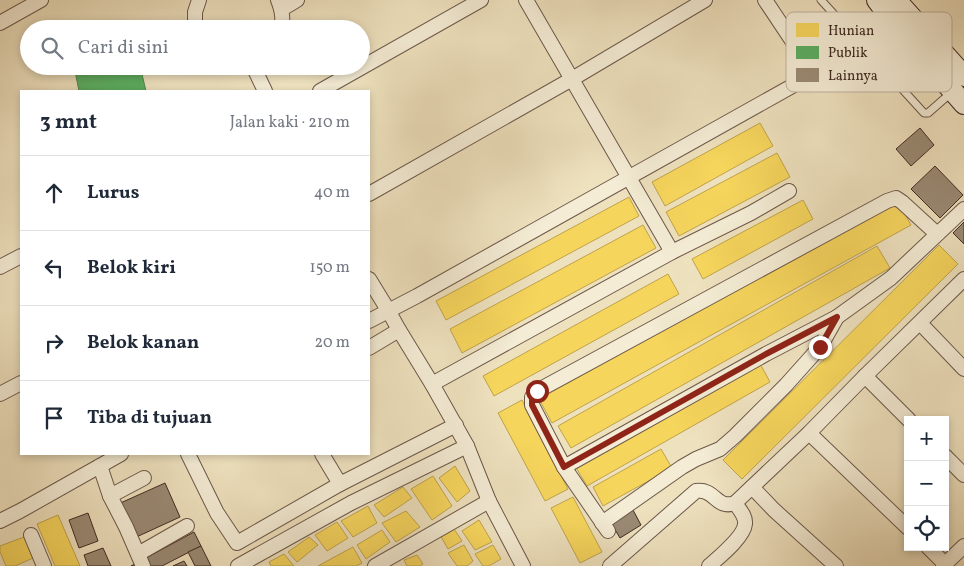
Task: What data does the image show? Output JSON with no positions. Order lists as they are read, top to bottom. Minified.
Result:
{"legend":["Hunian","Publik","Lainnya"],"page":{"search":"Cari di sini","heading":["3 mnt","Jalan kaki · 210 m"],"list":[["Lurus","40 m"],["Belok kiri","150 m"],["Belok kanan","20 m"],"Tiba di tujuan"],"map_buttons":["+","−"]}}
